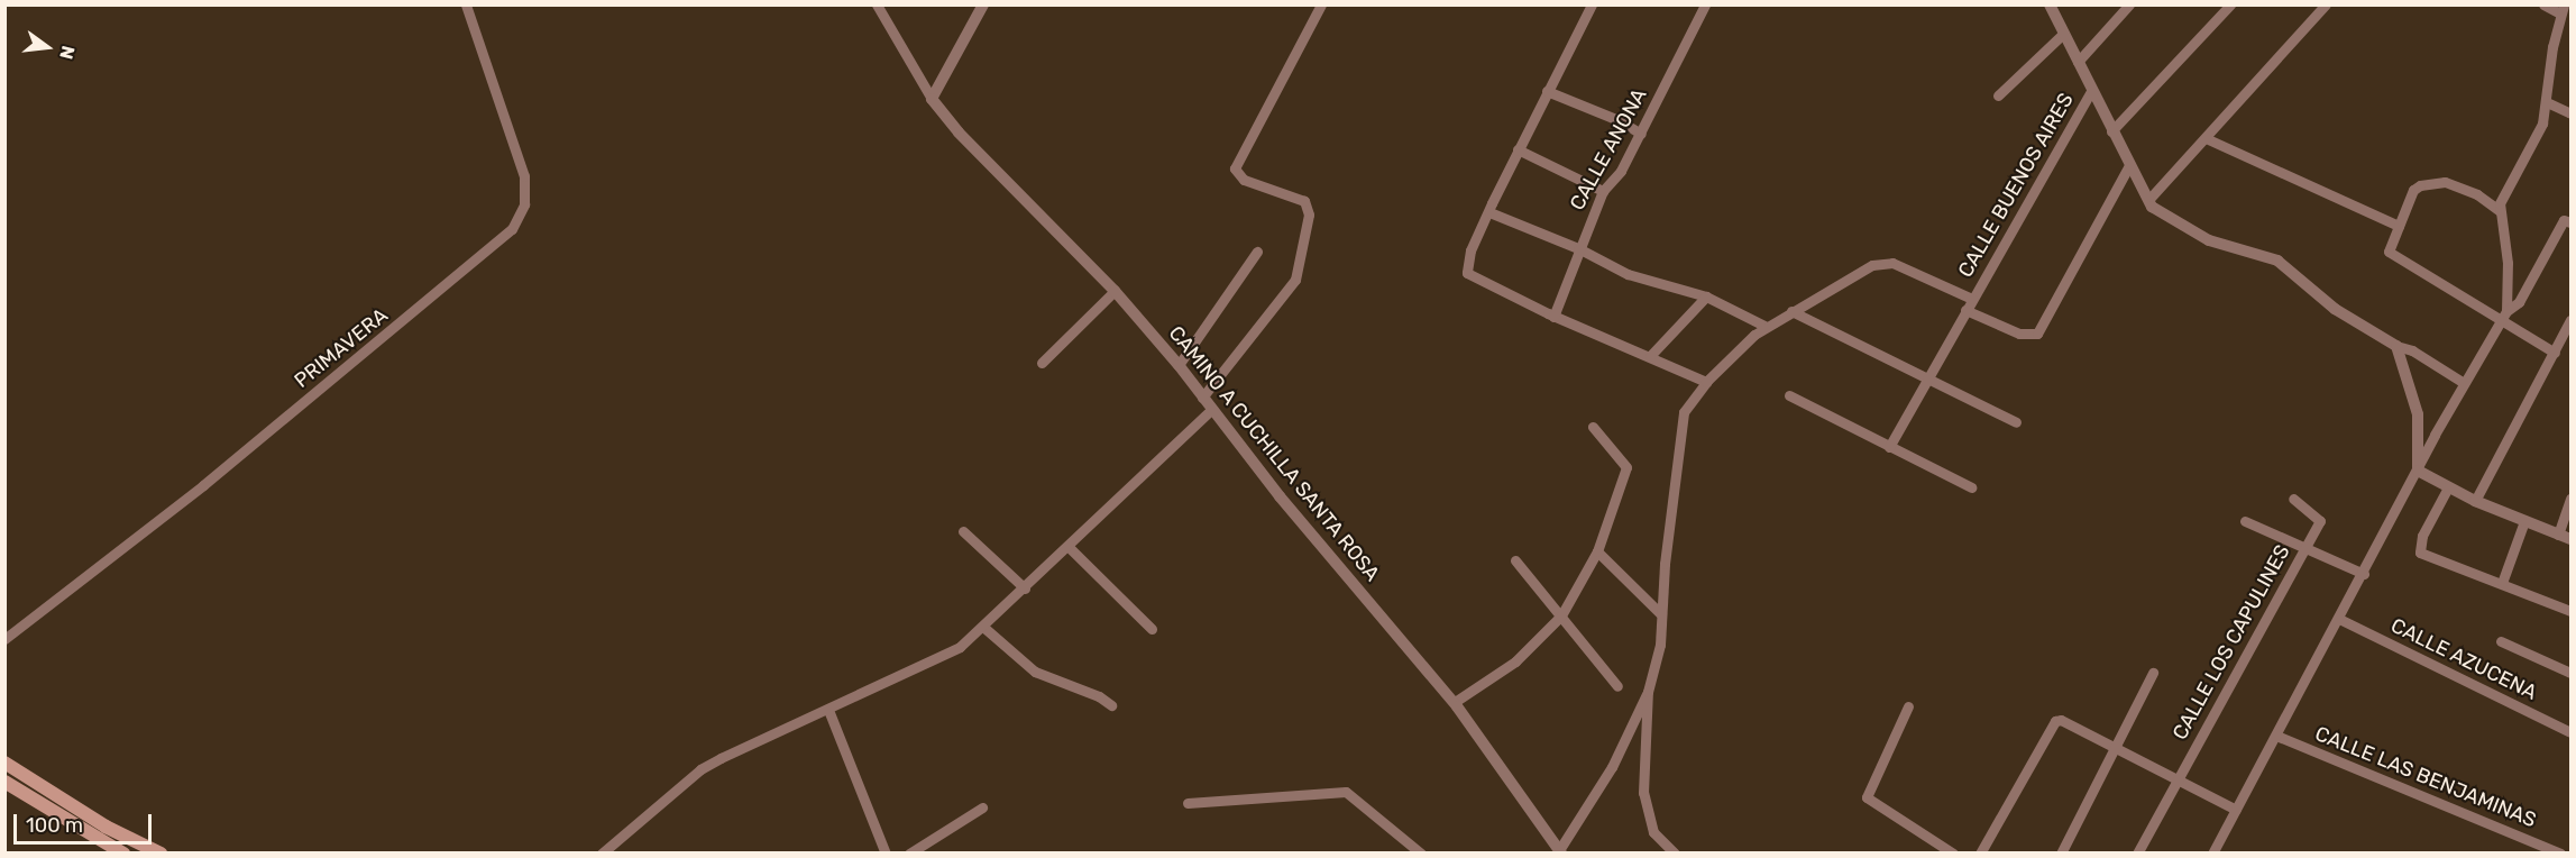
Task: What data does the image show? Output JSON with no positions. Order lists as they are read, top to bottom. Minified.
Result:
{"streets":{"street":["CALLE ANONA","CALLE BUENOS AIRES","PRIMAVERA","CAMINO A CUCHILLA SANTA ROSA","CALLE LOS CAPULINES","CALLE AZUCENA","CALLE LAS BENJAMINAS"]},"scale_bar":"100 m","north":"right"}
